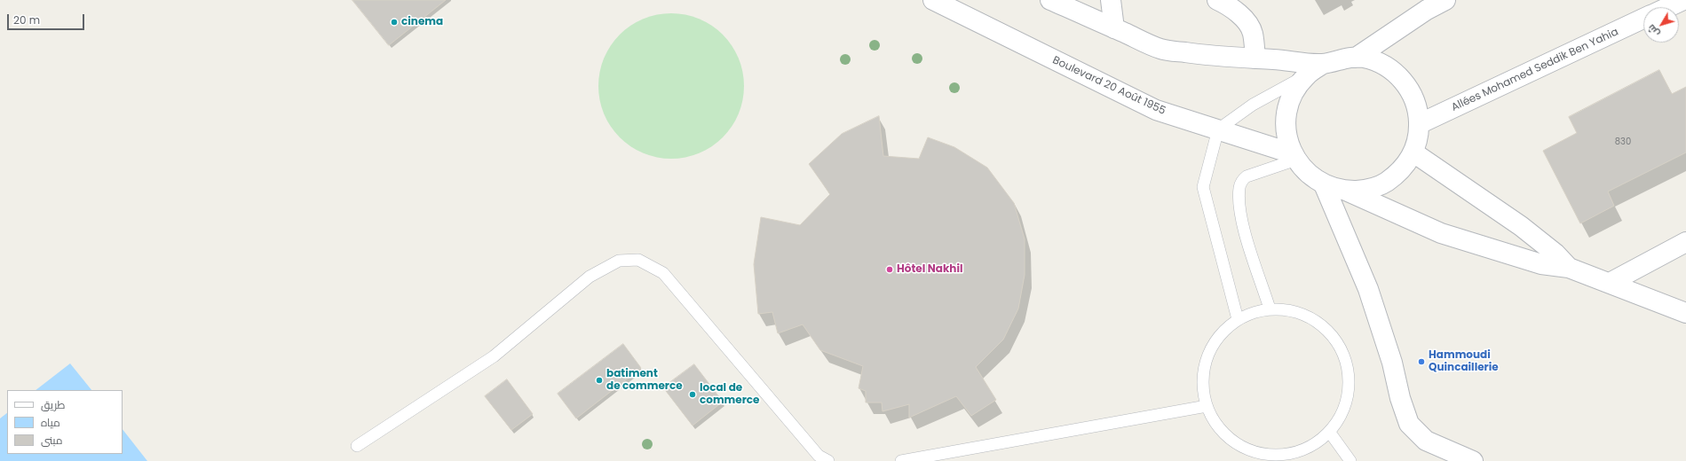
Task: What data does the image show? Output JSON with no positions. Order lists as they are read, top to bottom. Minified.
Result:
{"streets":{"street":["Allées Mohamed Seddik Ben Yahia","Boulevard 20 Août 1955"]},"places":["cinema","Hôtel Nakhil","Hammoudi Quincaillerie","batiment de commerce","local de commerce"],"house_numbers":["830"],"legend":["طريق","مياه","مبنى"],"scale_bar":"20 m","north":"bottom left"}
